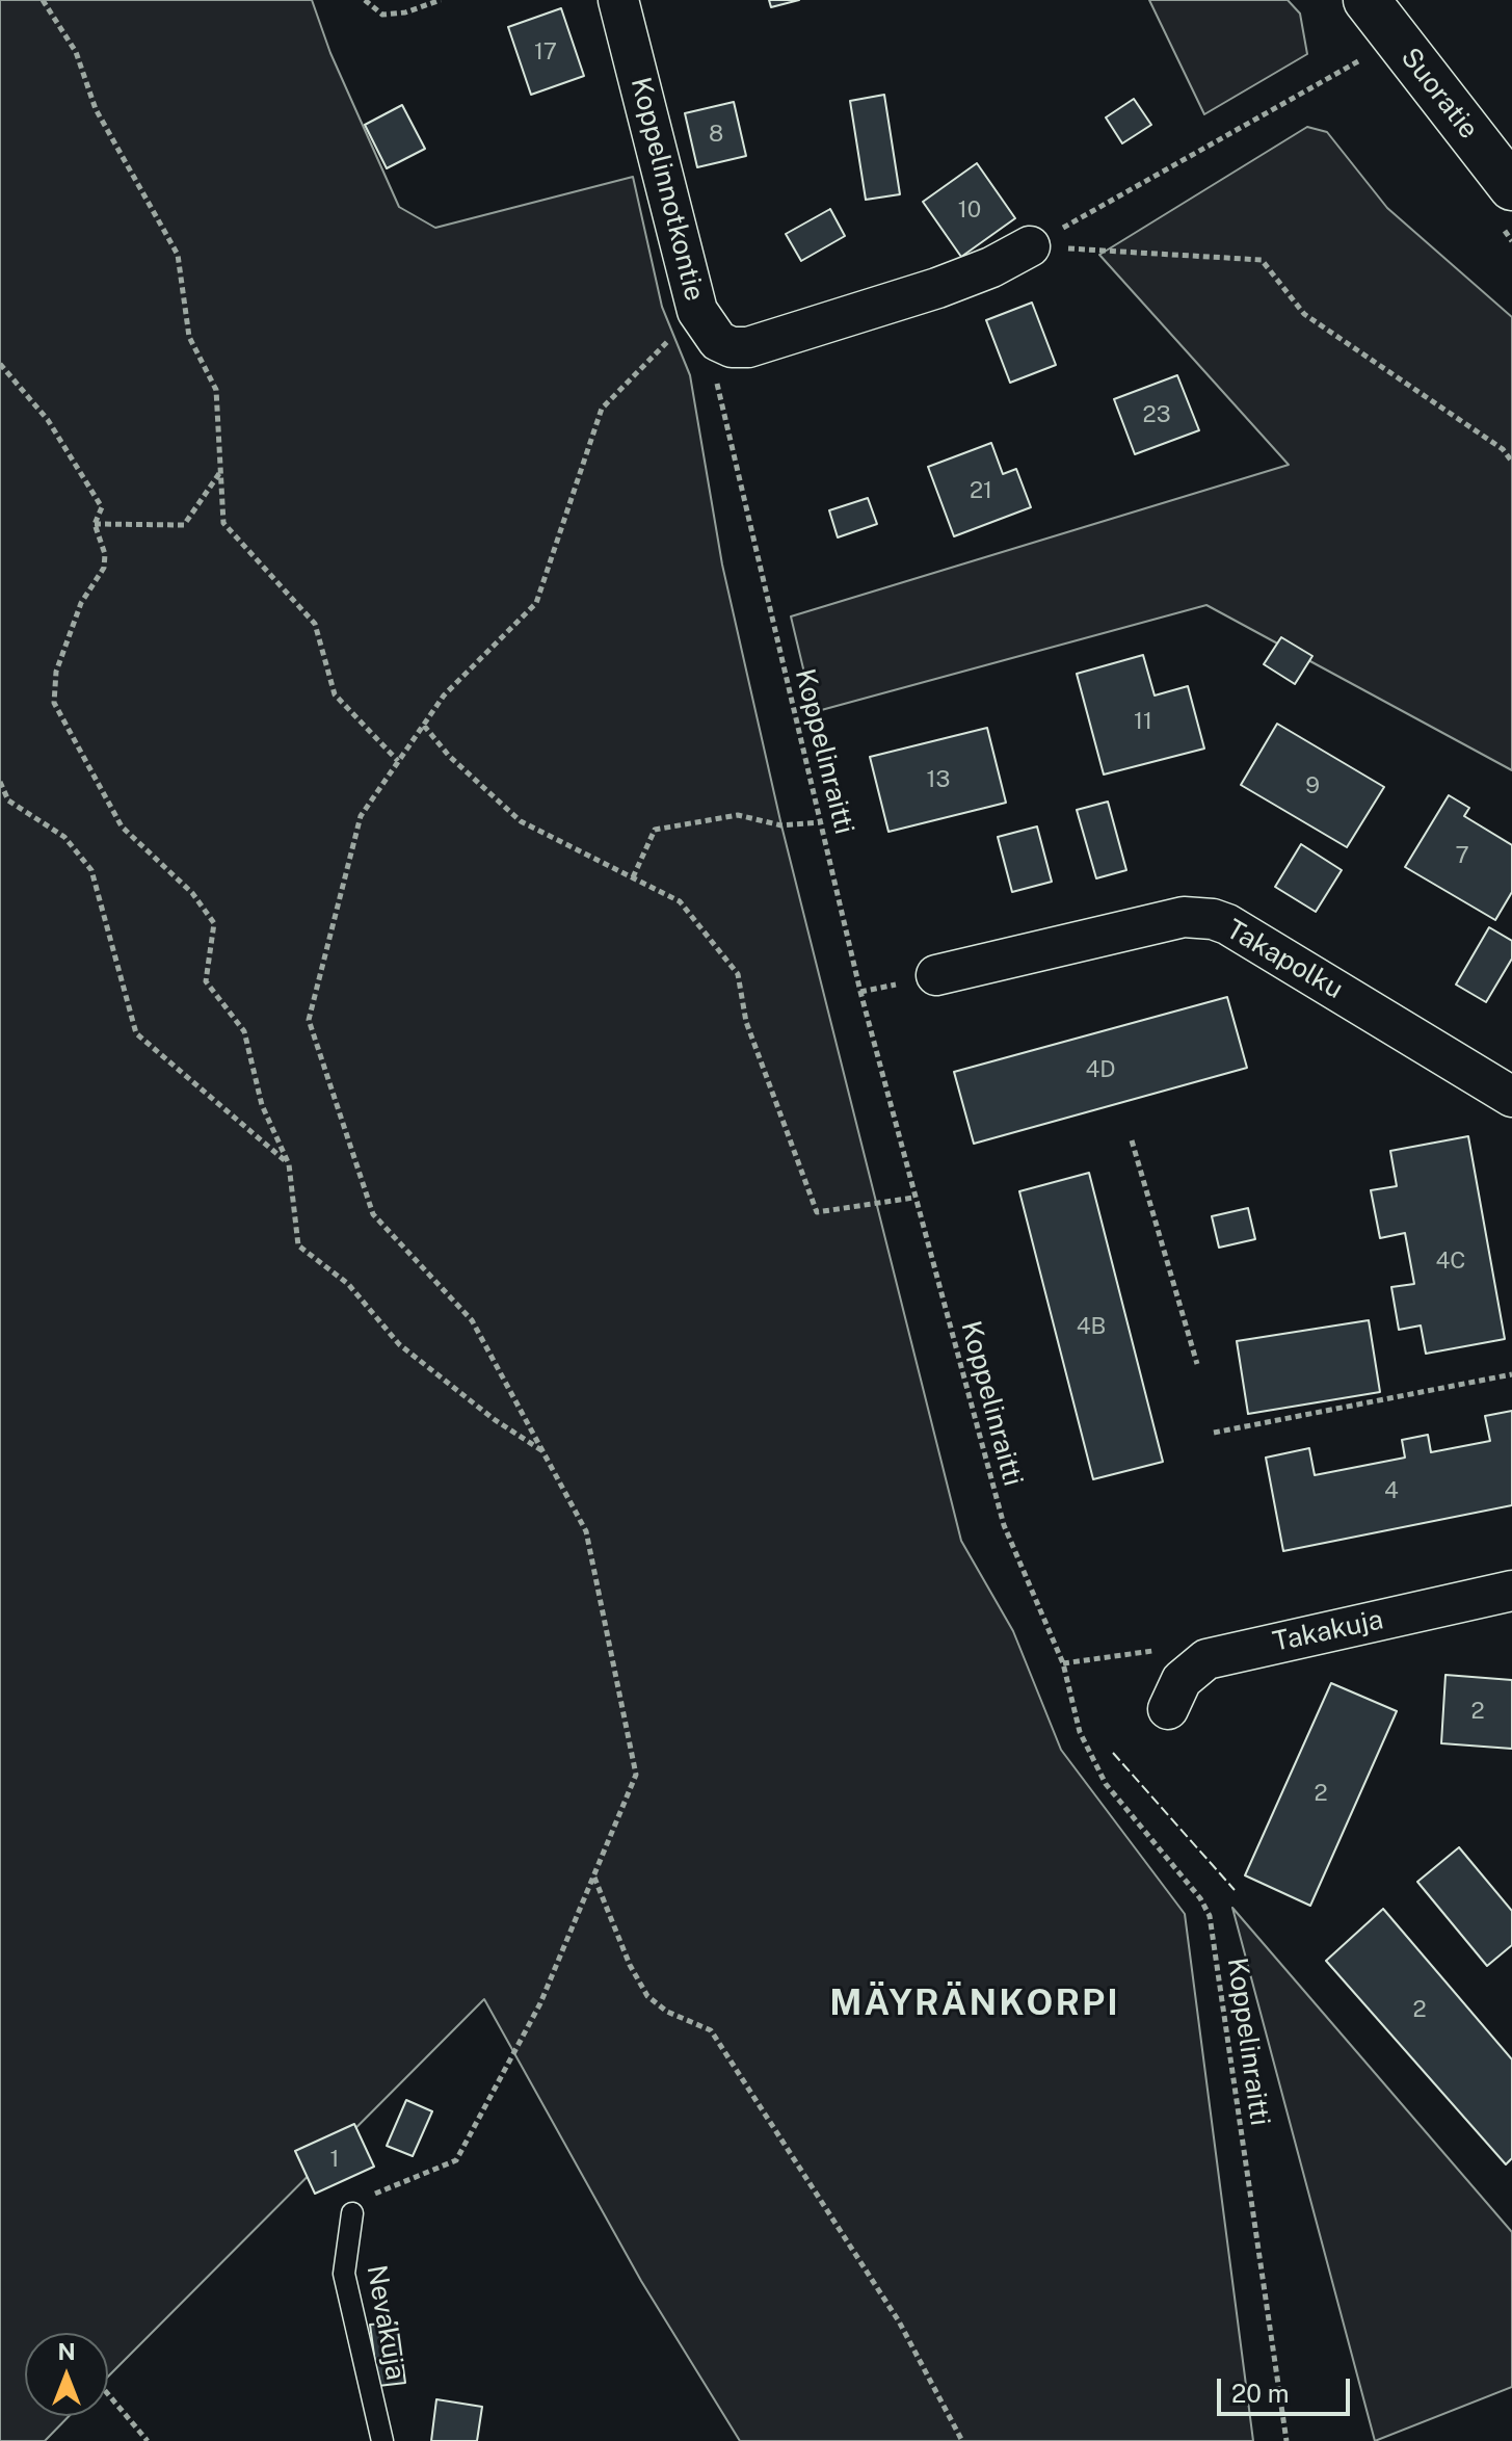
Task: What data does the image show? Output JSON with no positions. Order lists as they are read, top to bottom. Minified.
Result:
{"streets":{"street":["Suoratie","Koppelinnotkontie","Takapolku","Takakuja"],"lane":["Nevakuja"],"path":["Koppelinraitti"]},"crossings":[["Koppelinnotkontie","Koppelinraitti"]],"districts":["MÄYRÄNKORPI"],"house_numbers":["17","8","10","23","21","11","13","9","7","4D","4C","4B","4","2","2","2","1"],"scale_bar":"20 m","north":"top"}
